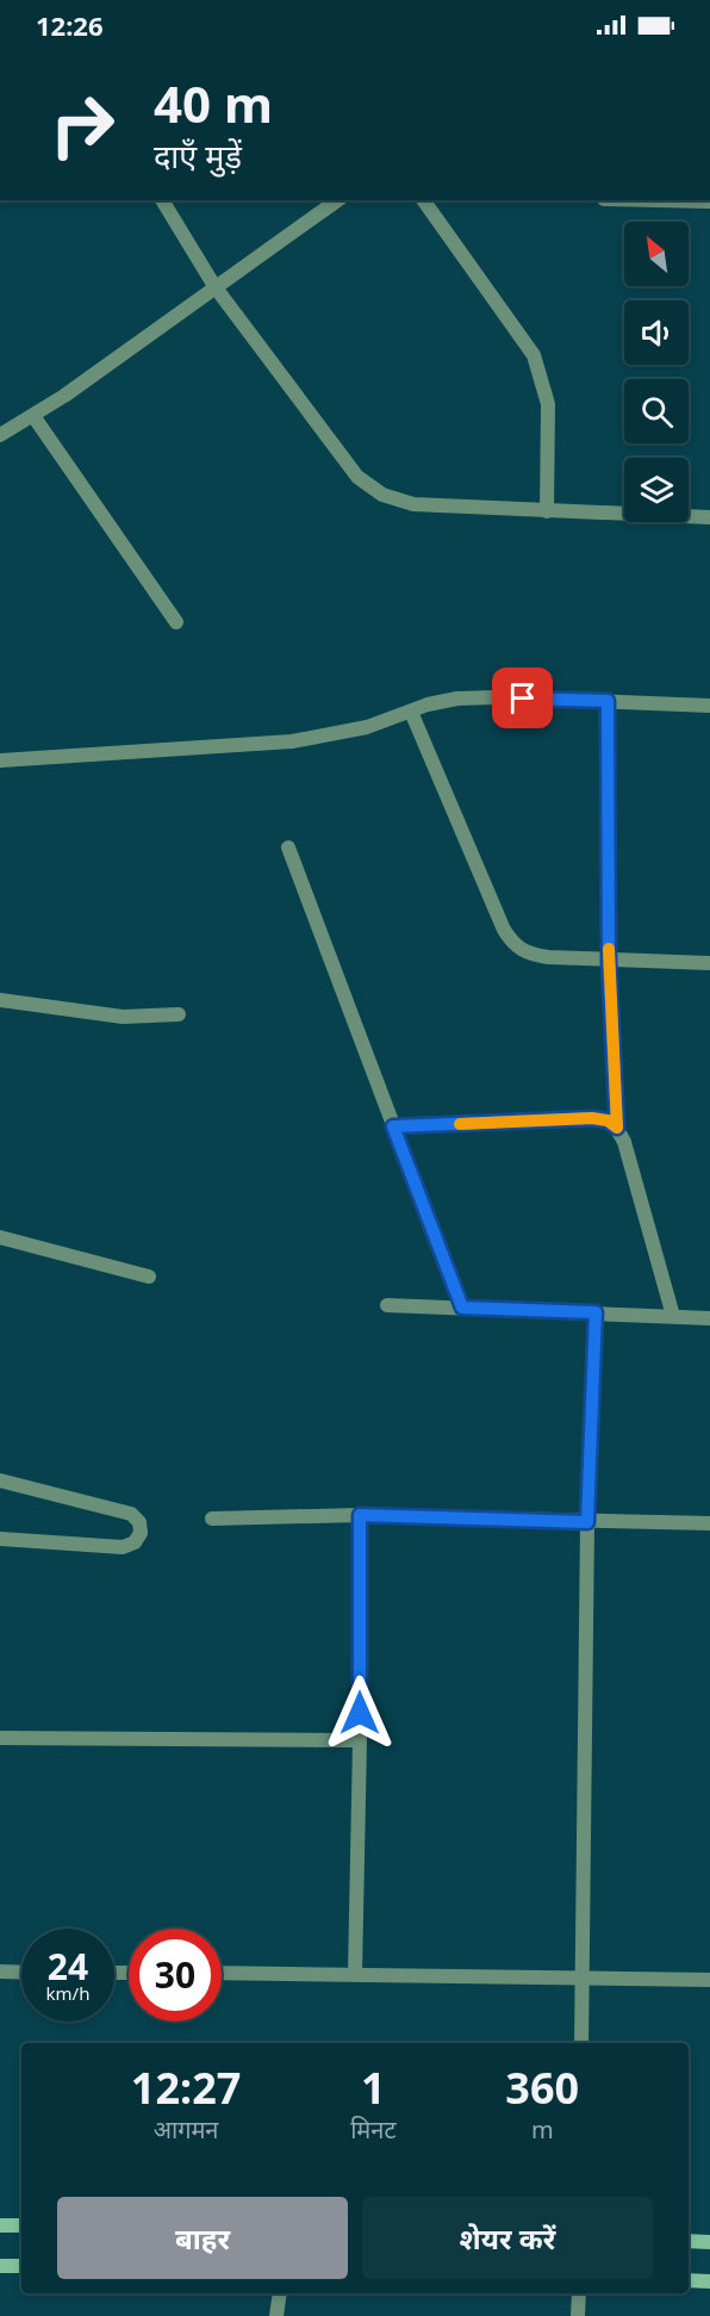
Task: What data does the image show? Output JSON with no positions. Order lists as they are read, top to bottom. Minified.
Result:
{"north":"top left","page":{"status":"12:26","turn":["40 m","दाएँ मुड़ें"],"speed":"24 km/h","limit":"30","eta":["12:27","आगमन","1","मिनट","360","m"],"buttons":["बाहर","शेयर करें"]}}
